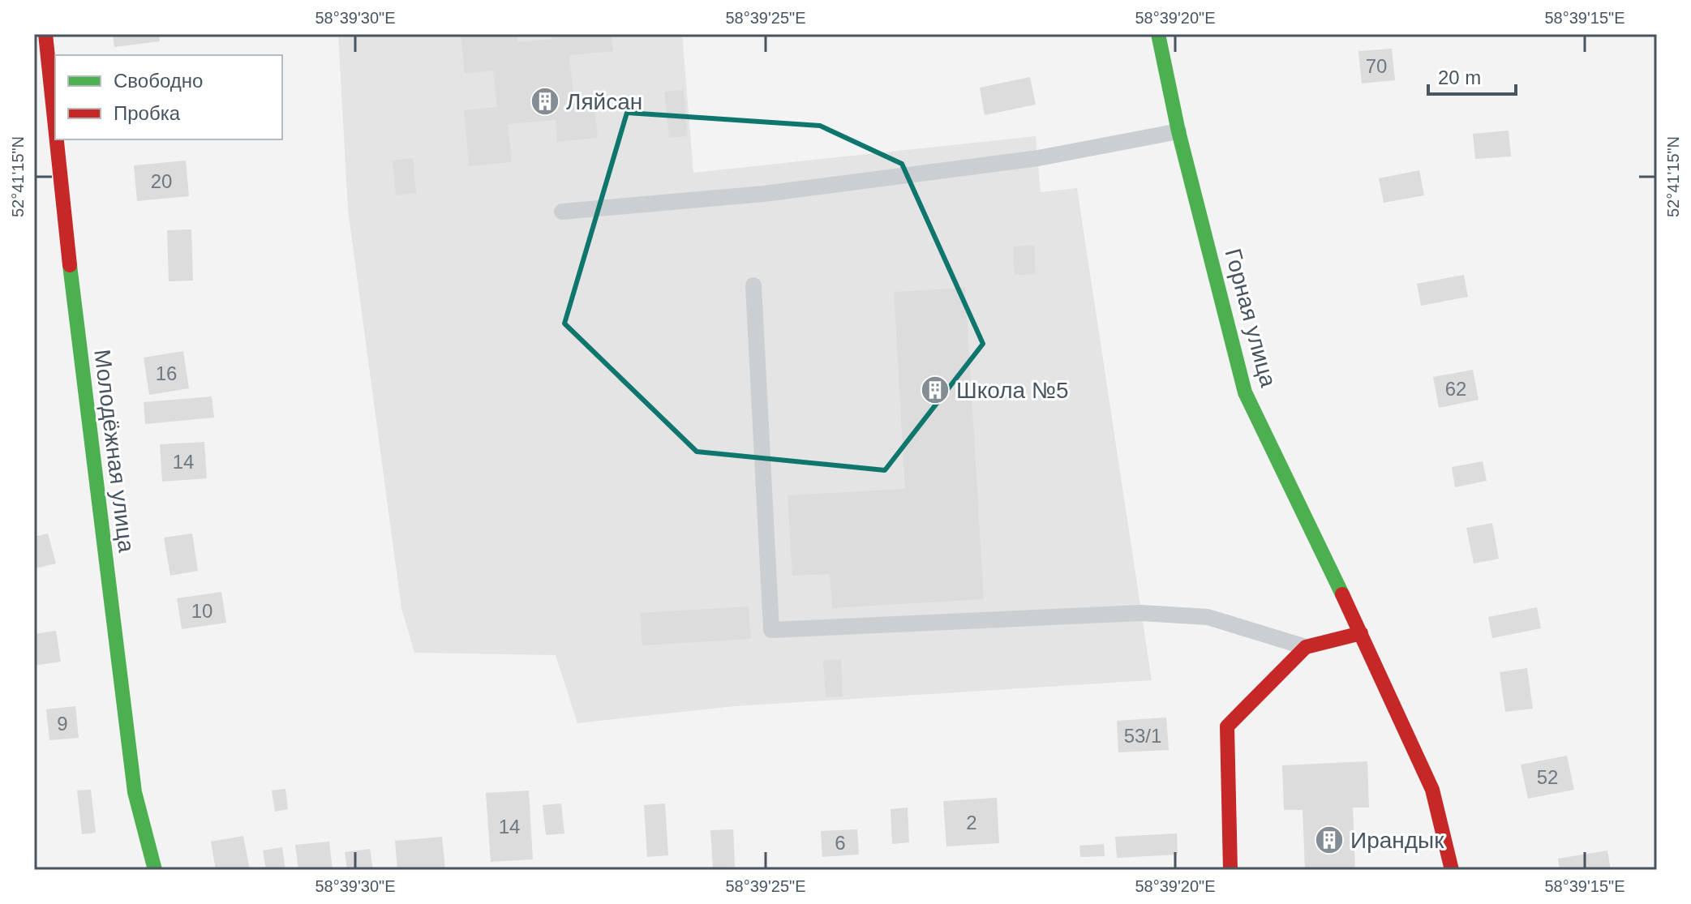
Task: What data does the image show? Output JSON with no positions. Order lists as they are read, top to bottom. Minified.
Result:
{"streets":{"street":["Горная улица","Молодёжная улица"]},"places":{"building":["Ляйсан","Школа №5","Ирандык"]},"house_numbers":["70","20","16","62","14","10","9","53/1","52","2","14","6"],"legend":["Свободно","Пробка"],"scale_bar":"20 m","coordinates":["58°39'30\"E","58°39'25\"E","58°39'20\"E","58°39'15\"E","52°41'15\"N"]}
